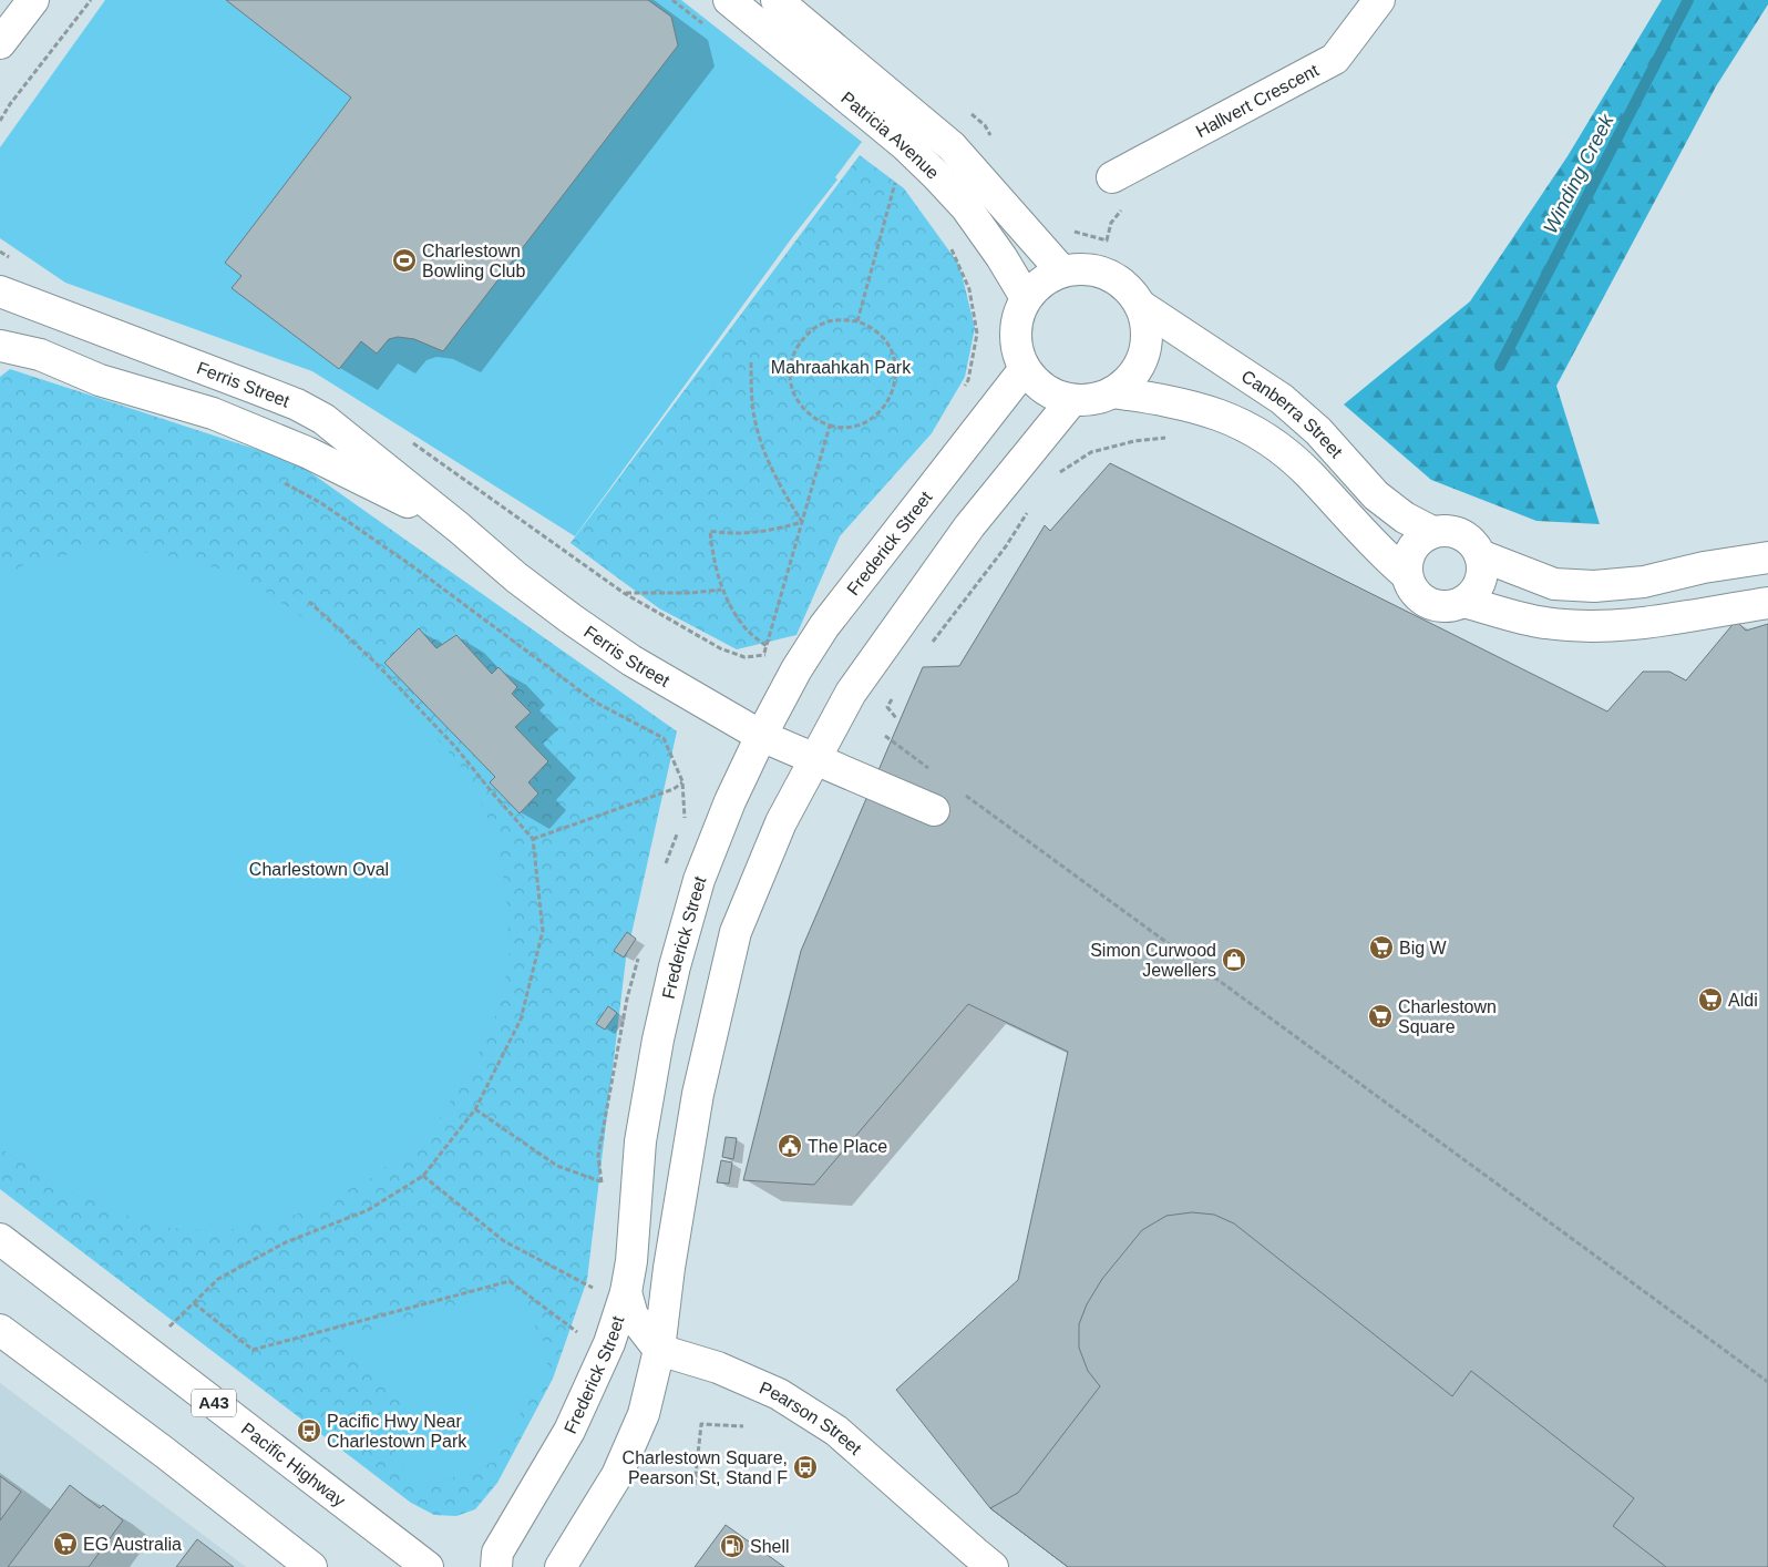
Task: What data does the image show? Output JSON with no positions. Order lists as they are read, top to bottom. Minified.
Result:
{"streets":{"main road":["Hallvert Crescent","Patricia Avenue","Ferris Street","Canberra Street","Frederick Street","A43","Pearson Street","Pacific Highway"]},"crossings":[["Patricia Avenue","Canberra Street"],["Patricia Avenue","Frederick Street"],["Ferris Street","Frederick Street"],["Canberra Street","Frederick Street"]],"water":["Winding Creek"],"parks":["Mahraahkah Park","Charlestown Oval"],"places":{"sports":["Charlestown Bowling Club"],"supermarket":["Big W","Aldi","Charlestown Square","EG Australia"],"shop":["Simon Curwood Jewellers"],"public building":["The Place"],"bus stop":["Pacific Hwy Near Charlestown Park","Charlestown Square, Pearson St, Stand F"],"fuel station":["Shell"]}}
